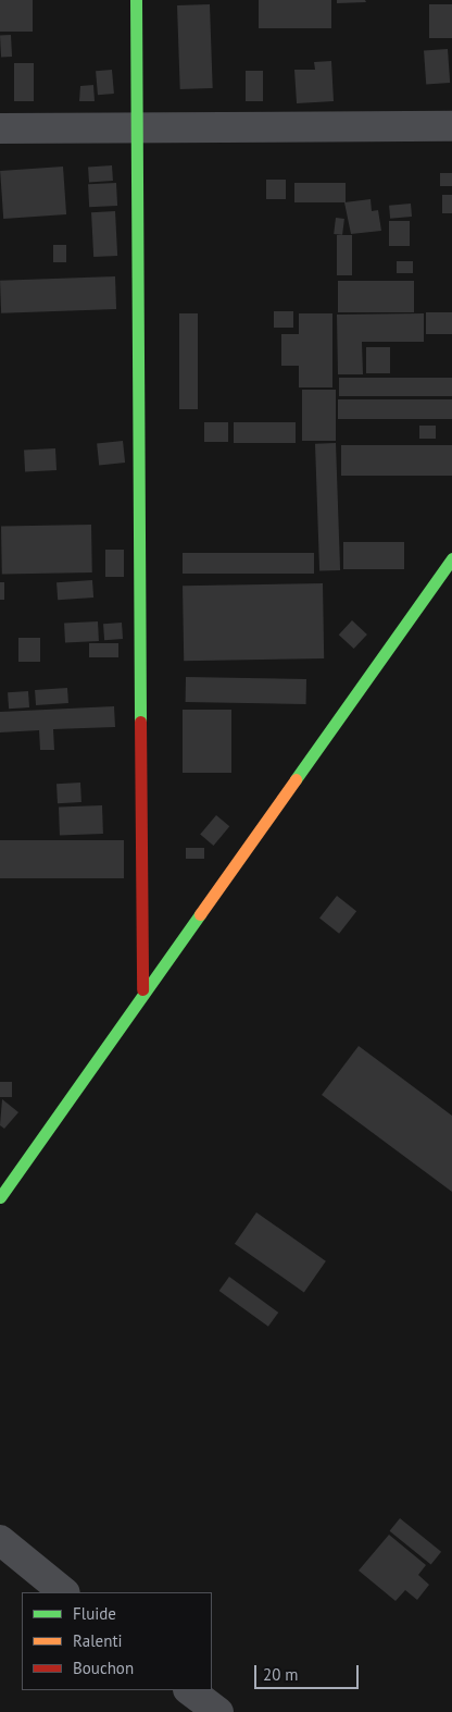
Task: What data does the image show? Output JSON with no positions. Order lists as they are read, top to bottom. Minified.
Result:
{"legend":["Fluide","Ralenti","Bouchon"],"scale_bar":"20 m"}
